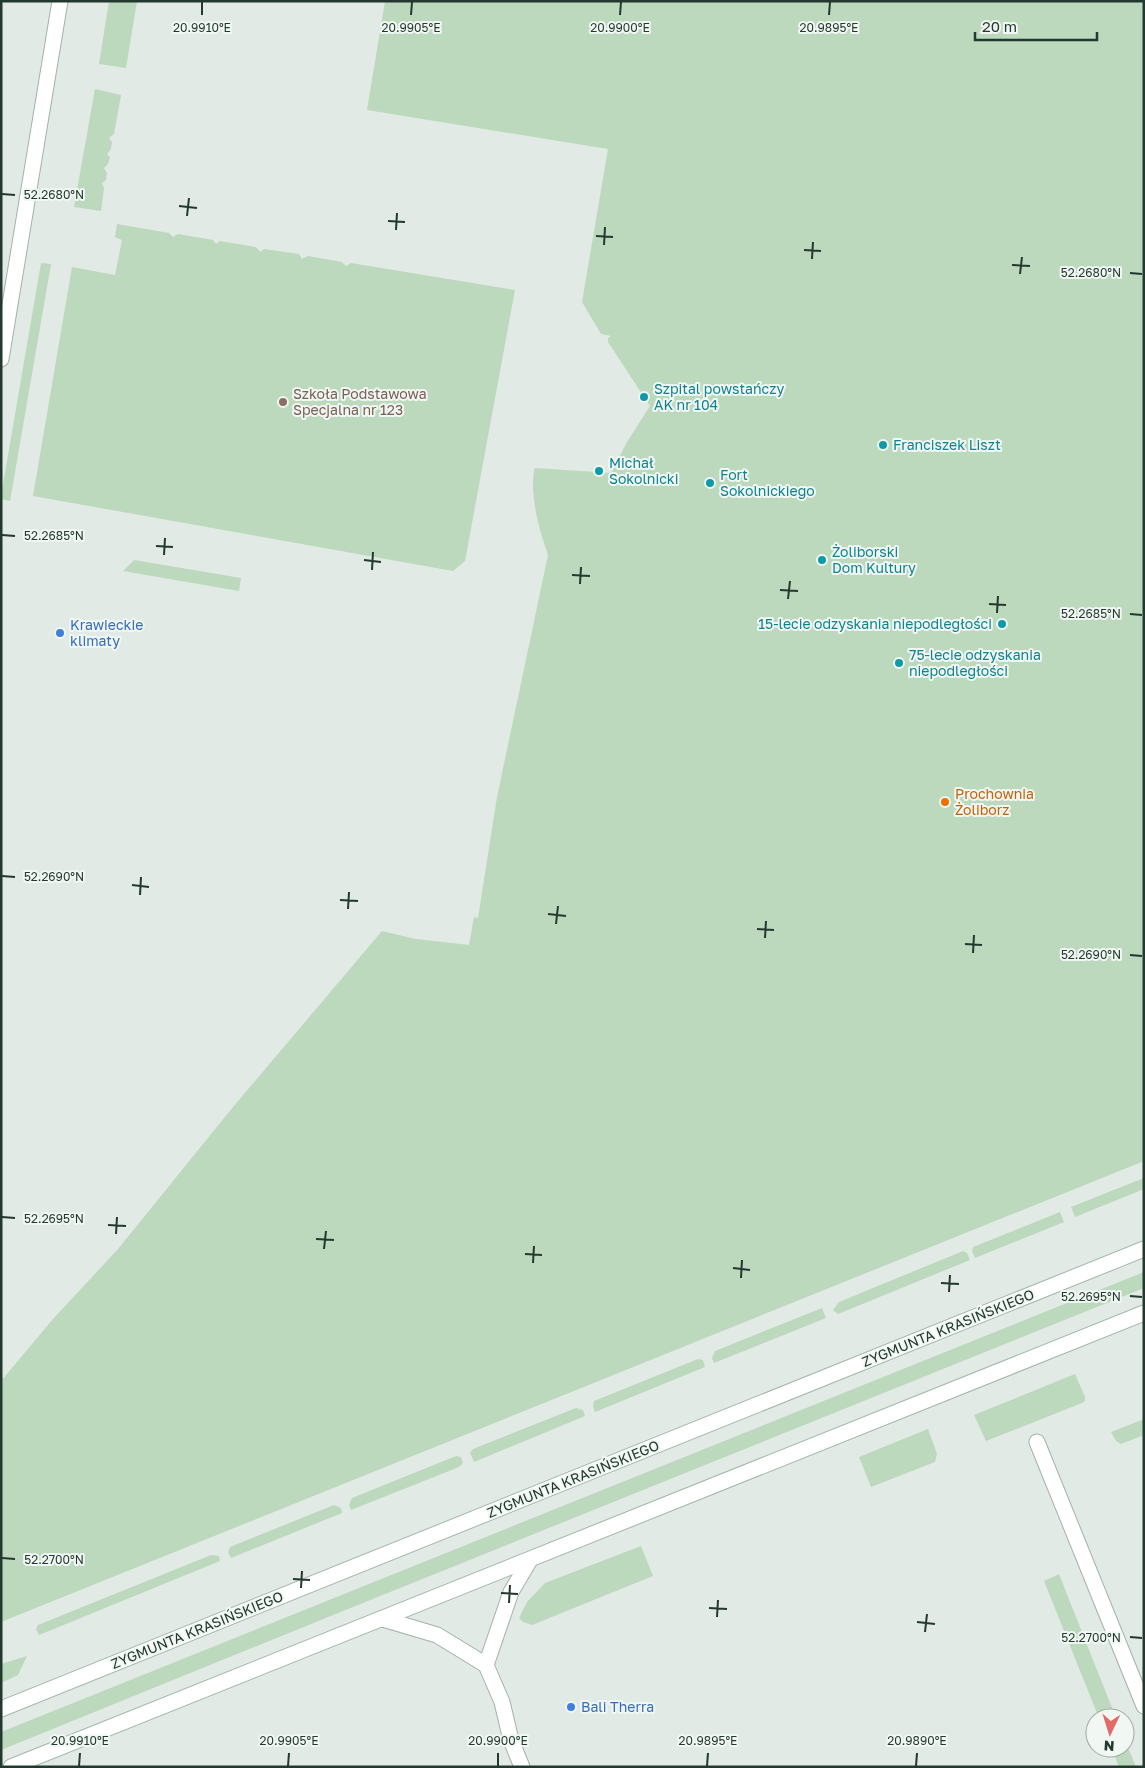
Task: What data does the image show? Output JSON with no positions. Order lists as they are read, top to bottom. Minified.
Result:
{"streets":{"main road":["ZYGMUNTA KRASIŃSKIEGO"]},"places":["Szpital powstańczy AK nr 104","Szkoła Podstawowa Specjalna nr 123","Franciszek Liszt","Michał Sokolnicki","Fort Sokolnickiego","Żoliborski Dom Kultury","15-lecie odzyskania niepodległości","Krawieckie klimaty","75-lecie odzyskania niepodległości","Prochownia Żoliborz","Bali Therra"],"scale_bar":"20 m","north":"bottom","coordinates":["20.9910°E","20.9905°E","20.9900°E","20.9895°E","52.2680°N","52.2685°N","52.2690°N","52.2695°N","52.2700°N","20.9890°E"]}
